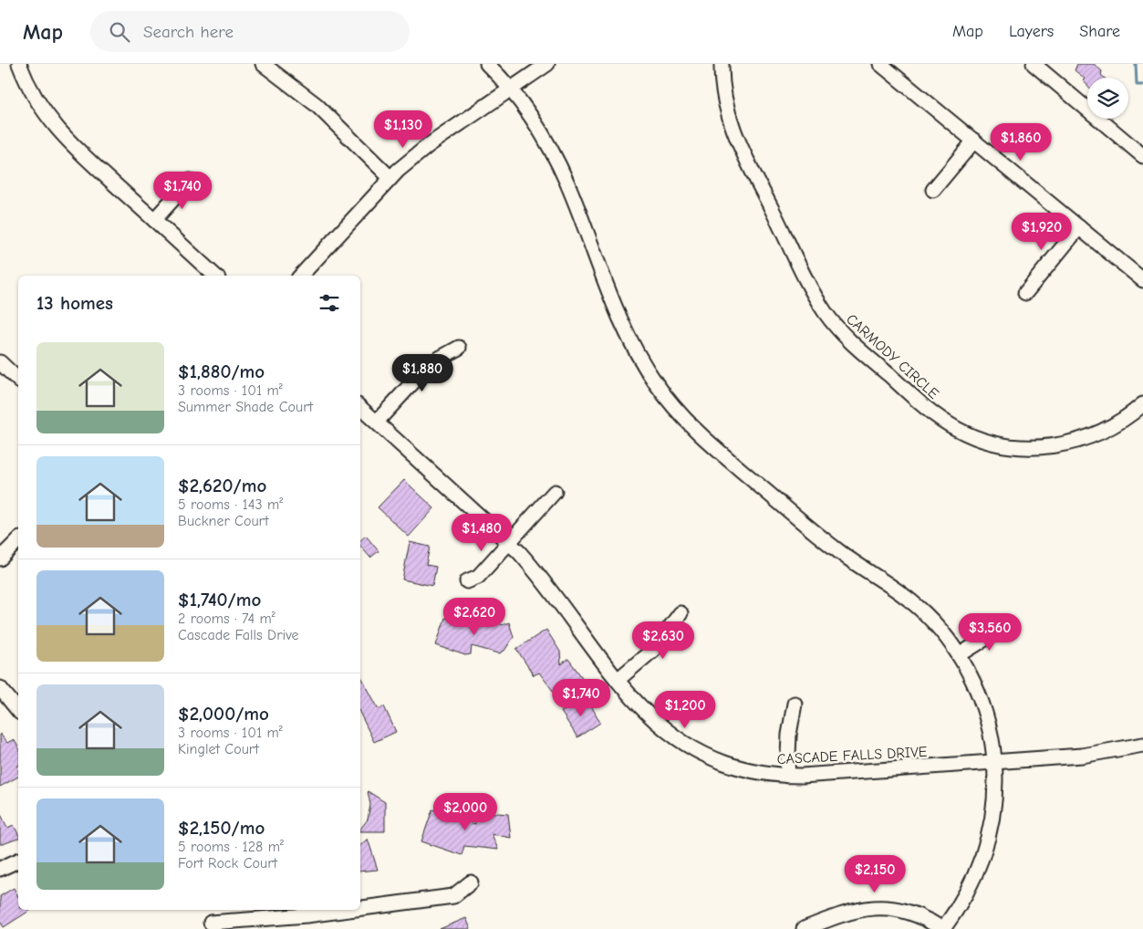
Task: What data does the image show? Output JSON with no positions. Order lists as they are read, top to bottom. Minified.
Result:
{"streets":{"street":["CARMODY CIRCLE","CASCADE FALLS DRIVE"]},"page":{"header":"Map","search":"Search here","nav":["Map","Layers","Share"],"price":["$1,130","$1,860","$1,740","$1,920","$1,880","$1,480","$2,620","$3,560","$2,630","$1,740","$1,200","$2,000","$2,150"],"heading":"13 homes","list":[{"name":"$1,880/mo","note":"3 rooms · 101 m² · Summer Shade Court"},{"name":"$2,620/mo","note":"5 rooms · 143 m² · Buckner Court"},{"name":"$1,740/mo","note":"2 rooms · 74 m² · Cascade Falls Drive"},{"name":"$2,000/mo","note":"3 rooms · 101 m² · Kinglet Court"},{"name":"$2,150/mo","note":"5 rooms · 128 m² · Fort Rock Court"}]}}
